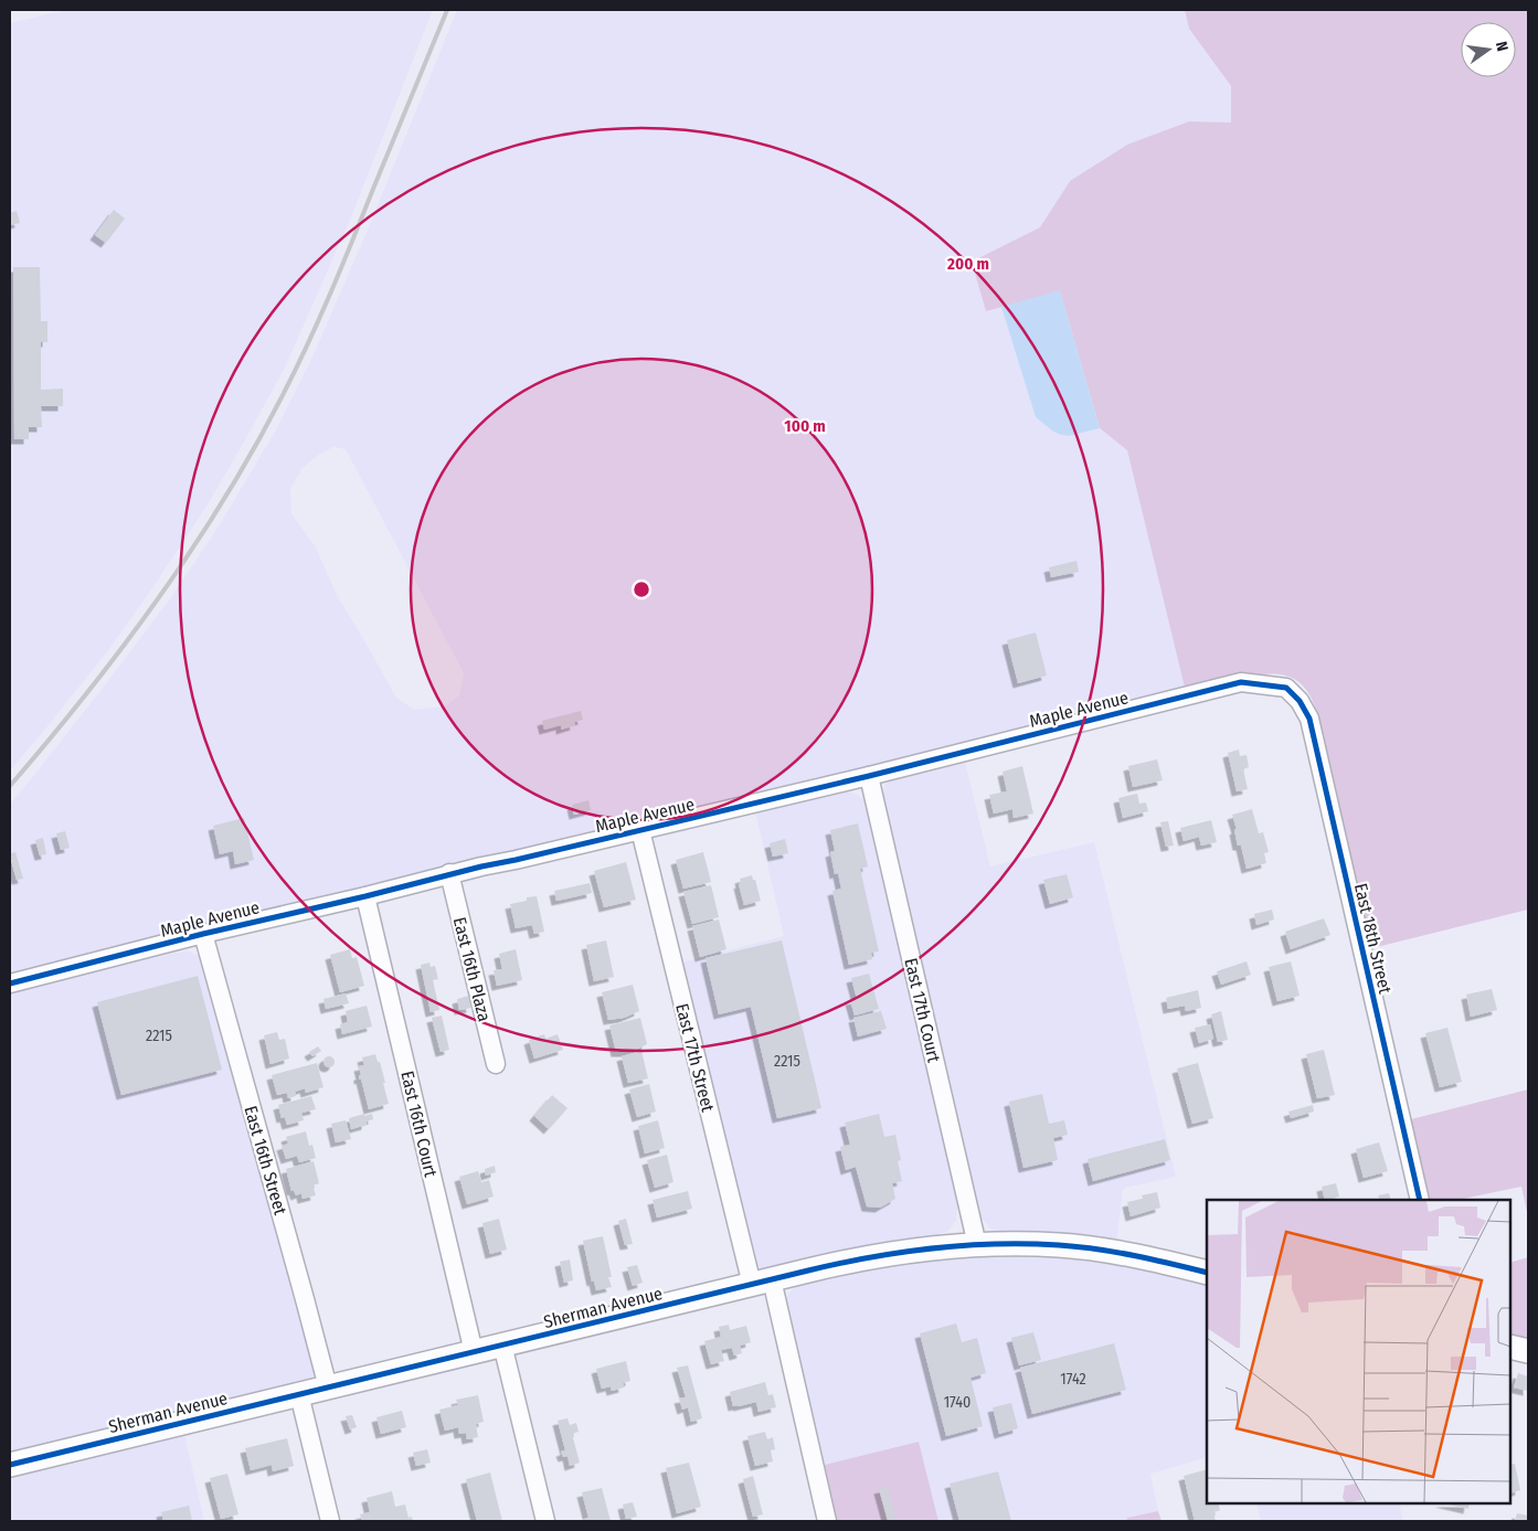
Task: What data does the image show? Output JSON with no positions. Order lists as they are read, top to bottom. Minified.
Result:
{"streets":{"street":["Maple Avenue","East 18th Street","East 16th Plaza","East 17th Court","East 17th Street","East 16th Court","East 16th Street","Sherman Avenue"]},"crossings":[["Maple Avenue","East 18th Street"],["Maple Avenue","East 16th Plaza"],["Maple Avenue","East 17th Court"],["Maple Avenue","East 17th Street"],["Maple Avenue","East 16th Court"],["Maple Avenue","East 16th Street"],["East 17th Court","Sherman Avenue"],["East 17th Street","Sherman Avenue"],["East 16th Court","Sherman Avenue"],["East 16th Street","Sherman Avenue"]],"house_numbers":["2215","2215","1742","1740"],"north":"right","rings":["200 m","100 m"]}
